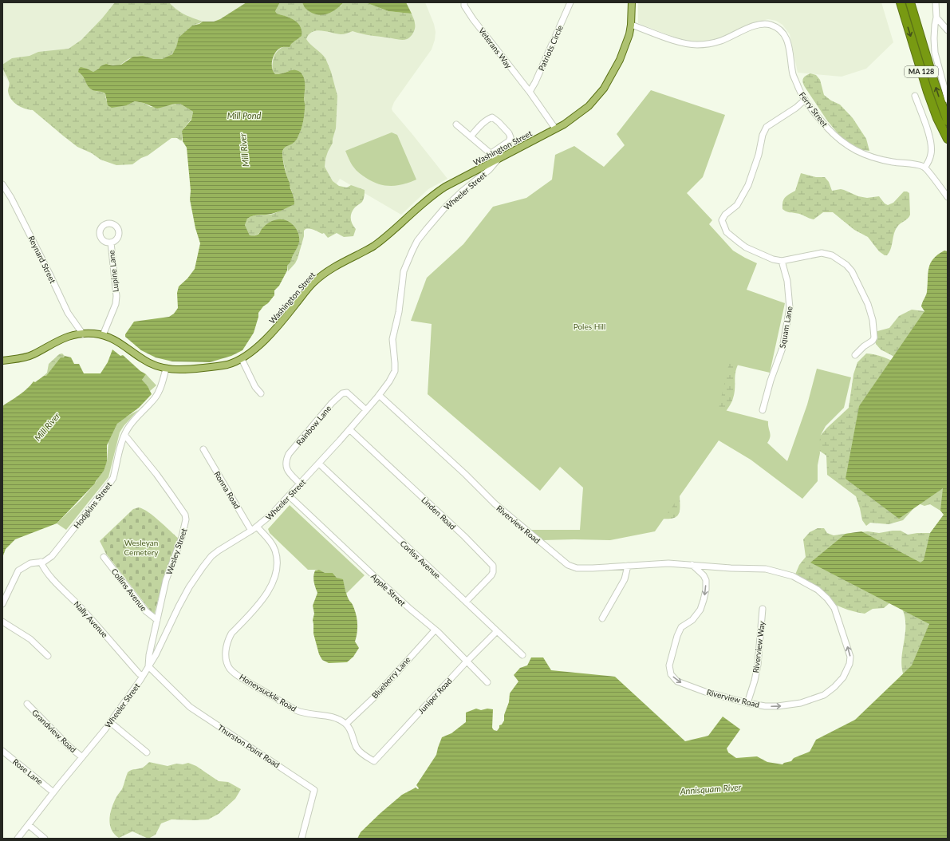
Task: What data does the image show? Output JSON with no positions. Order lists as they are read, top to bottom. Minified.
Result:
{"streets":{"highway":["MA 128"],"main road":["Washington Street"],"street":["Veterans Way","Patriots Circle","Ferry Street","Wheeler Street","Reynard Street","Lupine Lane","Squam Lane","Rainbow Lane","Ronna Road","Hodgkins Street","Linden Road","Riverview Road","Wesley Street","Corliss Avenue","Collins Avenue","Apple Street","Nally Avenue","Riverview Way","Blueberry Lane","Honeysuckle Road","Juniper Road","Grandview Road","Thurston Point Road","Rose Lane"]},"crossings":[["Veterans Way","Patriots Circle"],["Veterans Way","Washington Street"],["Ferry Street","Washington Street"],["Washington Street","Wheeler Street"],["Washington Street","Reynard Street"],["Washington Street","Lupine Lane"],["Washington Street","Hodgkins Street"],["Wheeler Street","Rainbow Lane"],["Wheeler Street","Ronna Road"],["Wheeler Street","Linden Road"],["Wheeler Street","Riverview Road"],["Wheeler Street","Wesley Street"],["Wheeler Street","Corliss Avenue"],["Wheeler Street","Apple Street"],["Wheeler Street","Nally Avenue"],["Wheeler Street","Honeysuckle Road"],["Wheeler Street","Grandview Road"],["Wheeler Street","Thurston Point Road"],["Wheeler Street","Rose Lane"],["Hodgkins Street","Wesley Street"],["Hodgkins Street","Nally Avenue"],["Linden Road","Corliss Avenue"],["Riverview Road","Riverview Way"],["Wesley Street","Collins Avenue"],["Wesley Street","Thurston Point Road"],["Corliss Avenue","Juniper Road"],["Apple Street","Blueberry Lane"],["Apple Street","Juniper Road"],["Blueberry Lane","Honeysuckle Road"],["Blueberry Lane","Juniper Road"],["Honeysuckle Road","Juniper Road"]],"water":["Mill Pond","Mill River","Annisquam River"],"parks":["Poles Hill","Wesleyan Cemetery"]}
